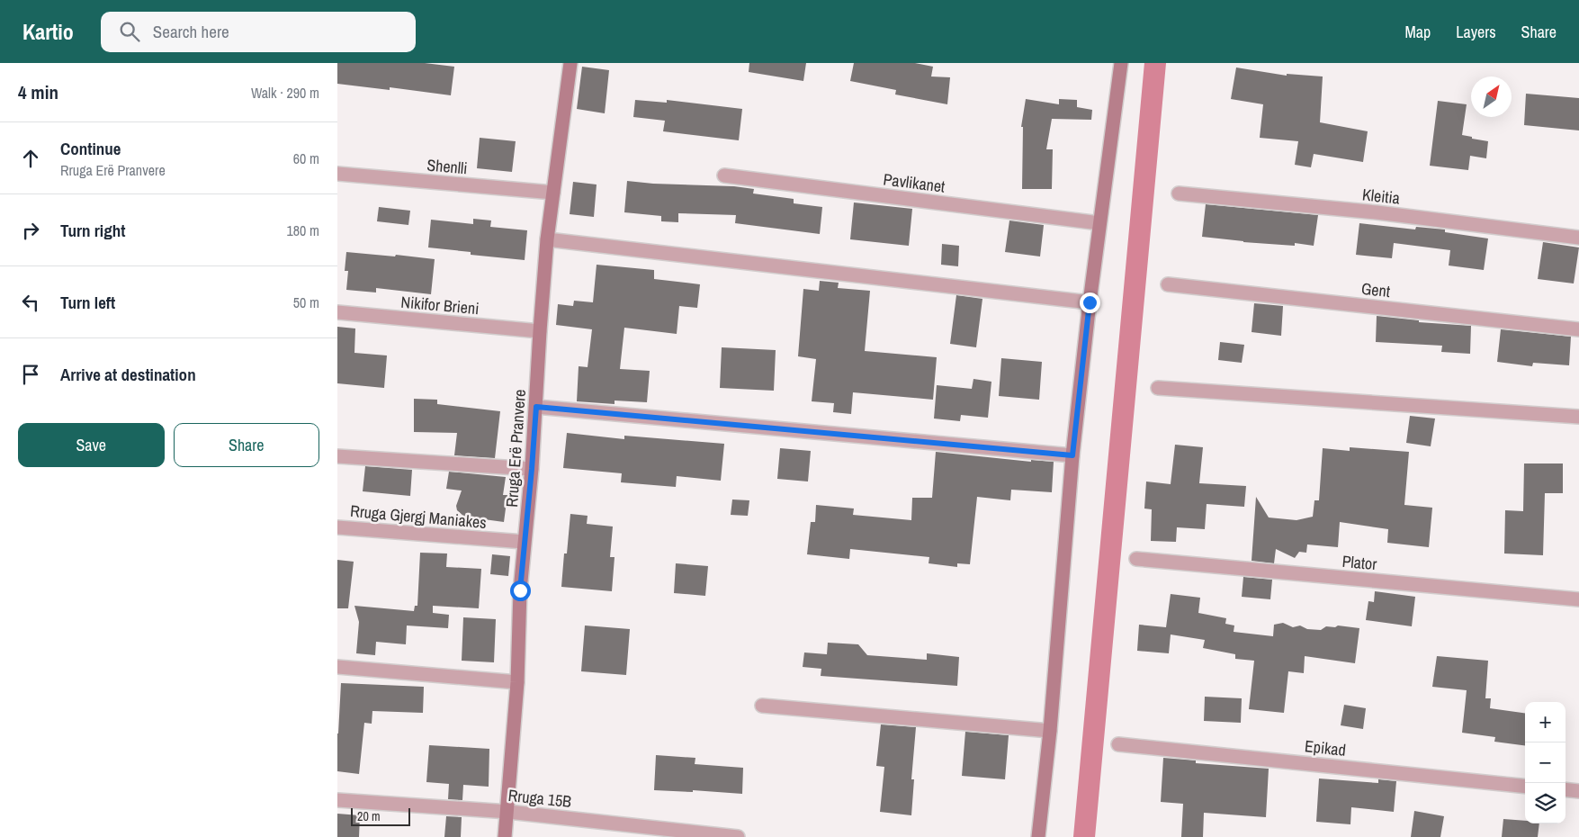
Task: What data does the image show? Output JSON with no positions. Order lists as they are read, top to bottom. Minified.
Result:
{"streets":{"street":["Shenlli","Pavlikanet","Kleitia","Gent","Nikifor Brieni","Rruga Erë Pranvere","Rruga Gjergj Maniakes","Plator","Epikad","Rruga 15B"]},"crossings":[["Shenlli","Rruga Erë Pranvere"],["Nikifor Brieni","Rruga Erë Pranvere"],["Rruga Erë Pranvere","Rruga Gjergj Maniakes"],["Rruga Erë Pranvere","Rruga 15B"]],"scale_bar":"20 m","north":"top right","page":{"header":"Kartio","search":"Search here","nav":["Map","Layers","Share"],"heading":["4 min","Walk · 290 m"],"list":[["Continue","Rruga Erë Pranvere","60 m"],["Turn right","180 m"],["Turn left","50 m"],"Arrive at destination"],"buttons":["Save","Share"],"map_buttons":["+","−"],"scale":"20 m"}}
